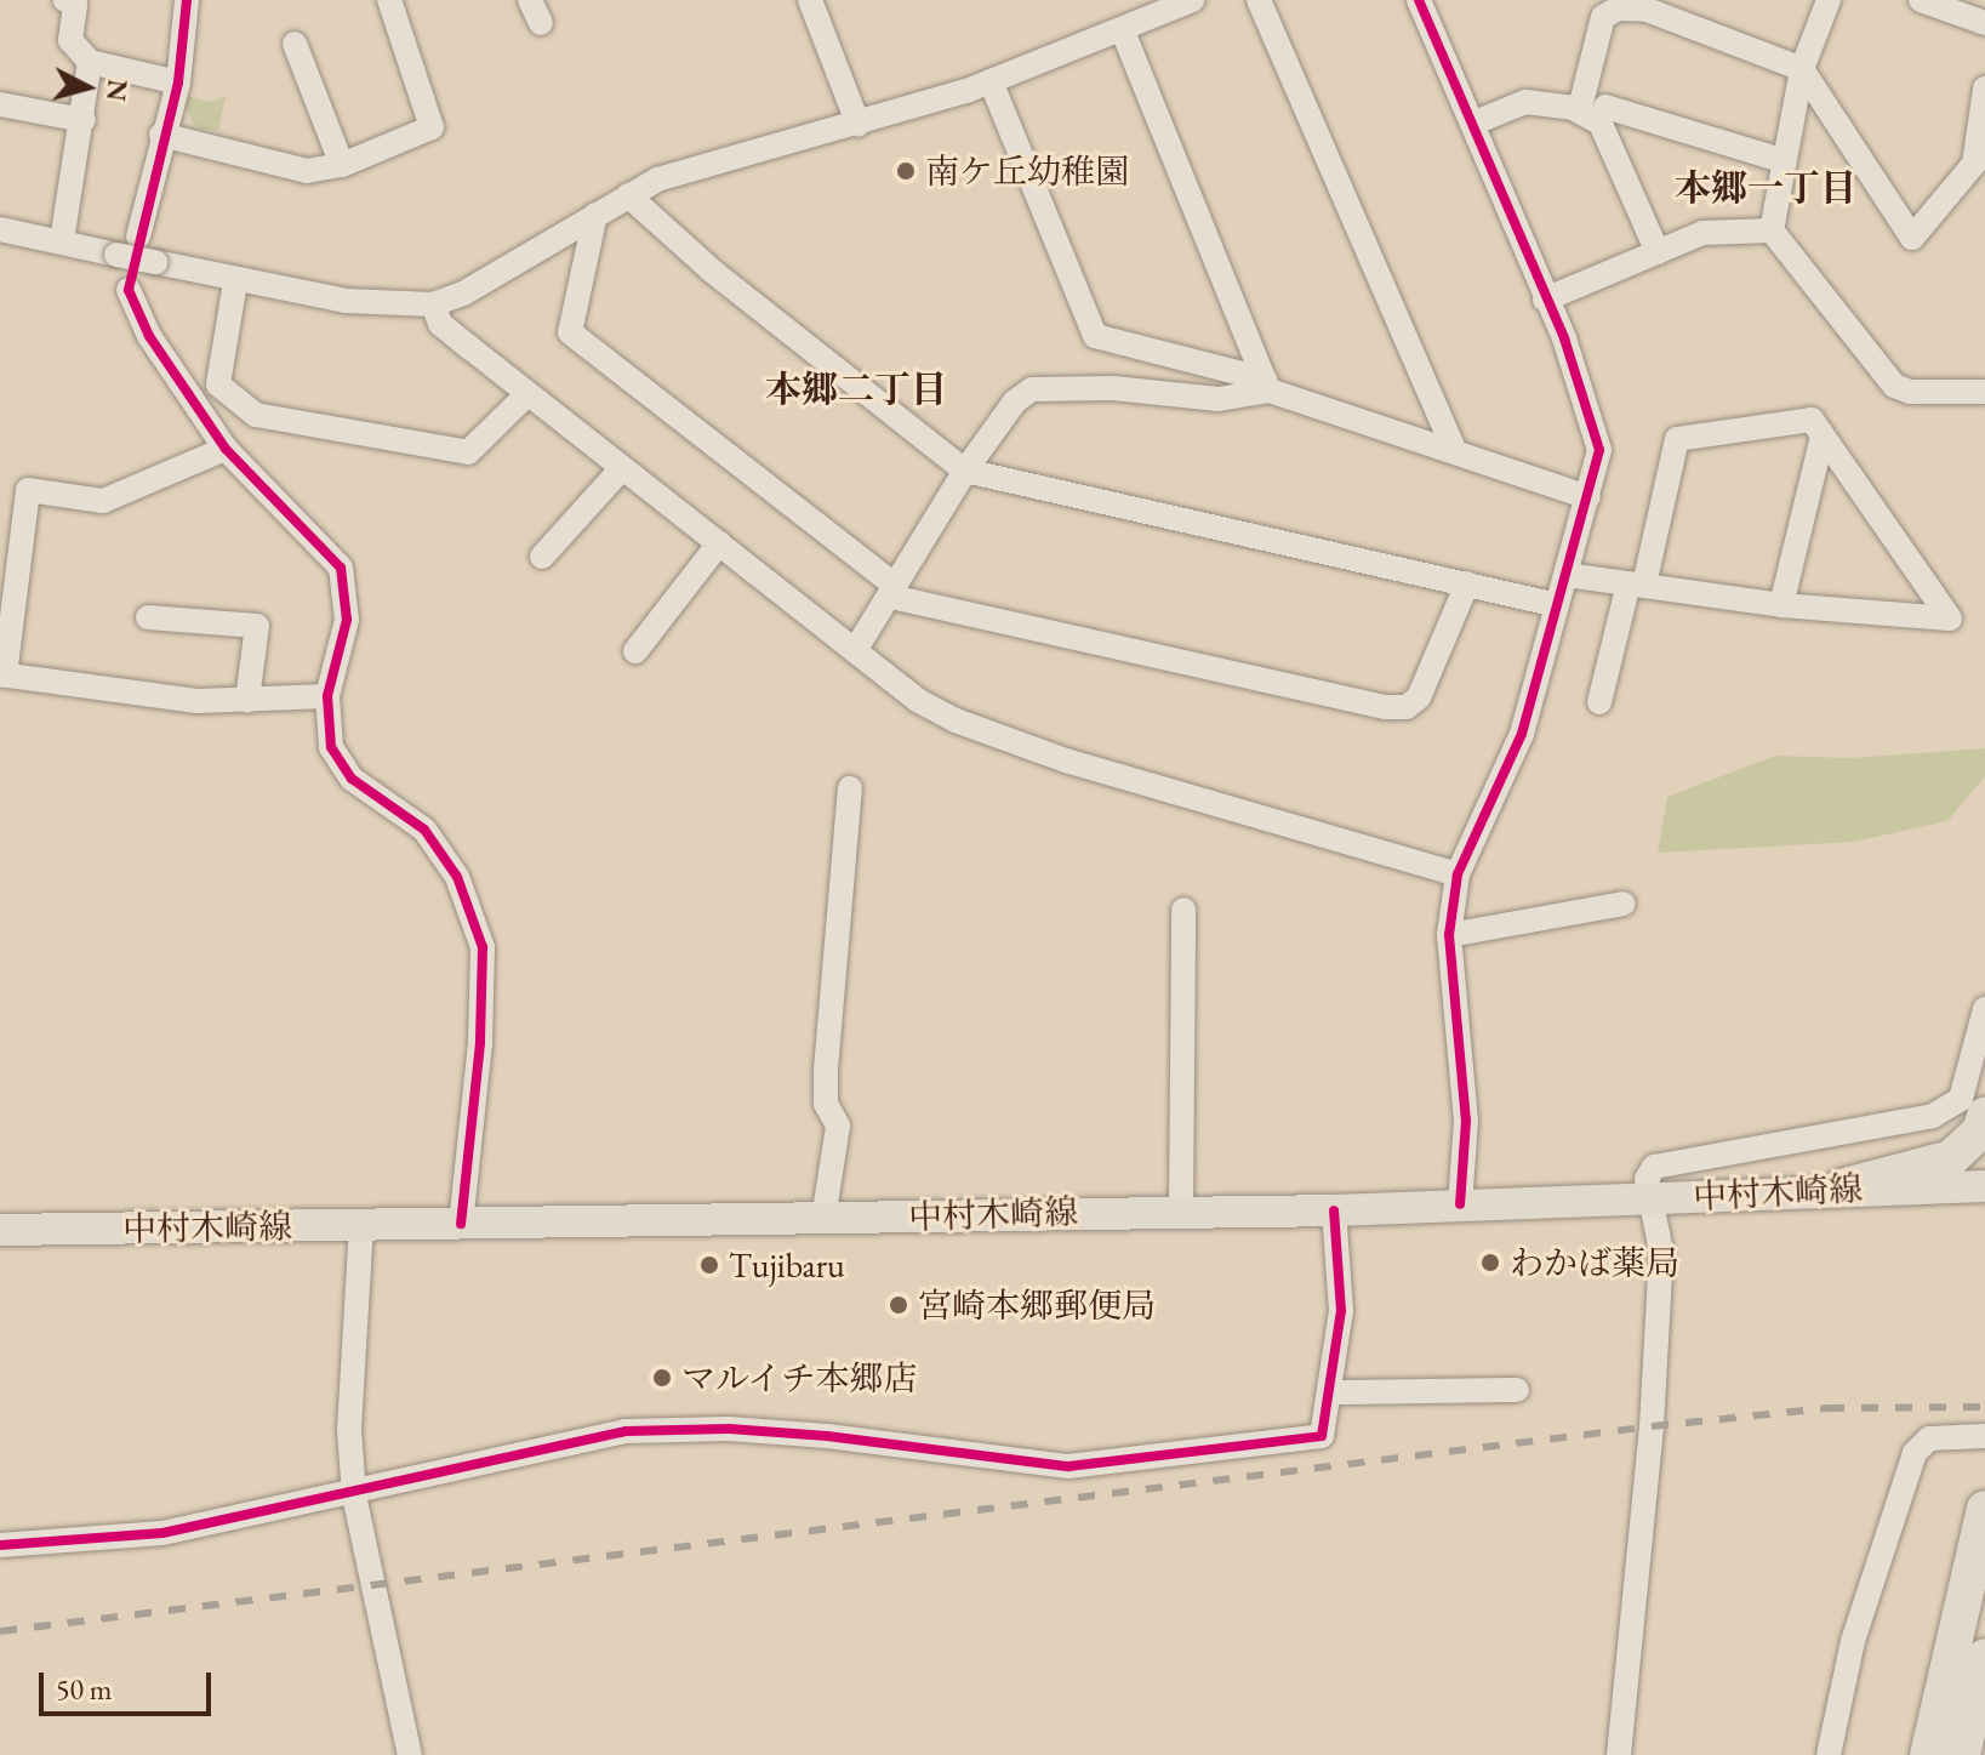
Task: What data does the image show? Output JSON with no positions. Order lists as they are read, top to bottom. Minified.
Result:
{"streets":{"main road":["中村木崎線"]},"districts":["本郷一丁目","本郷二丁目"],"places":["南ケ丘幼稚園","わかば薬局","Tujibaru","宮崎本郷郵便局","マルイチ本郷店"],"scale_bar":"50 m","north":"right"}
